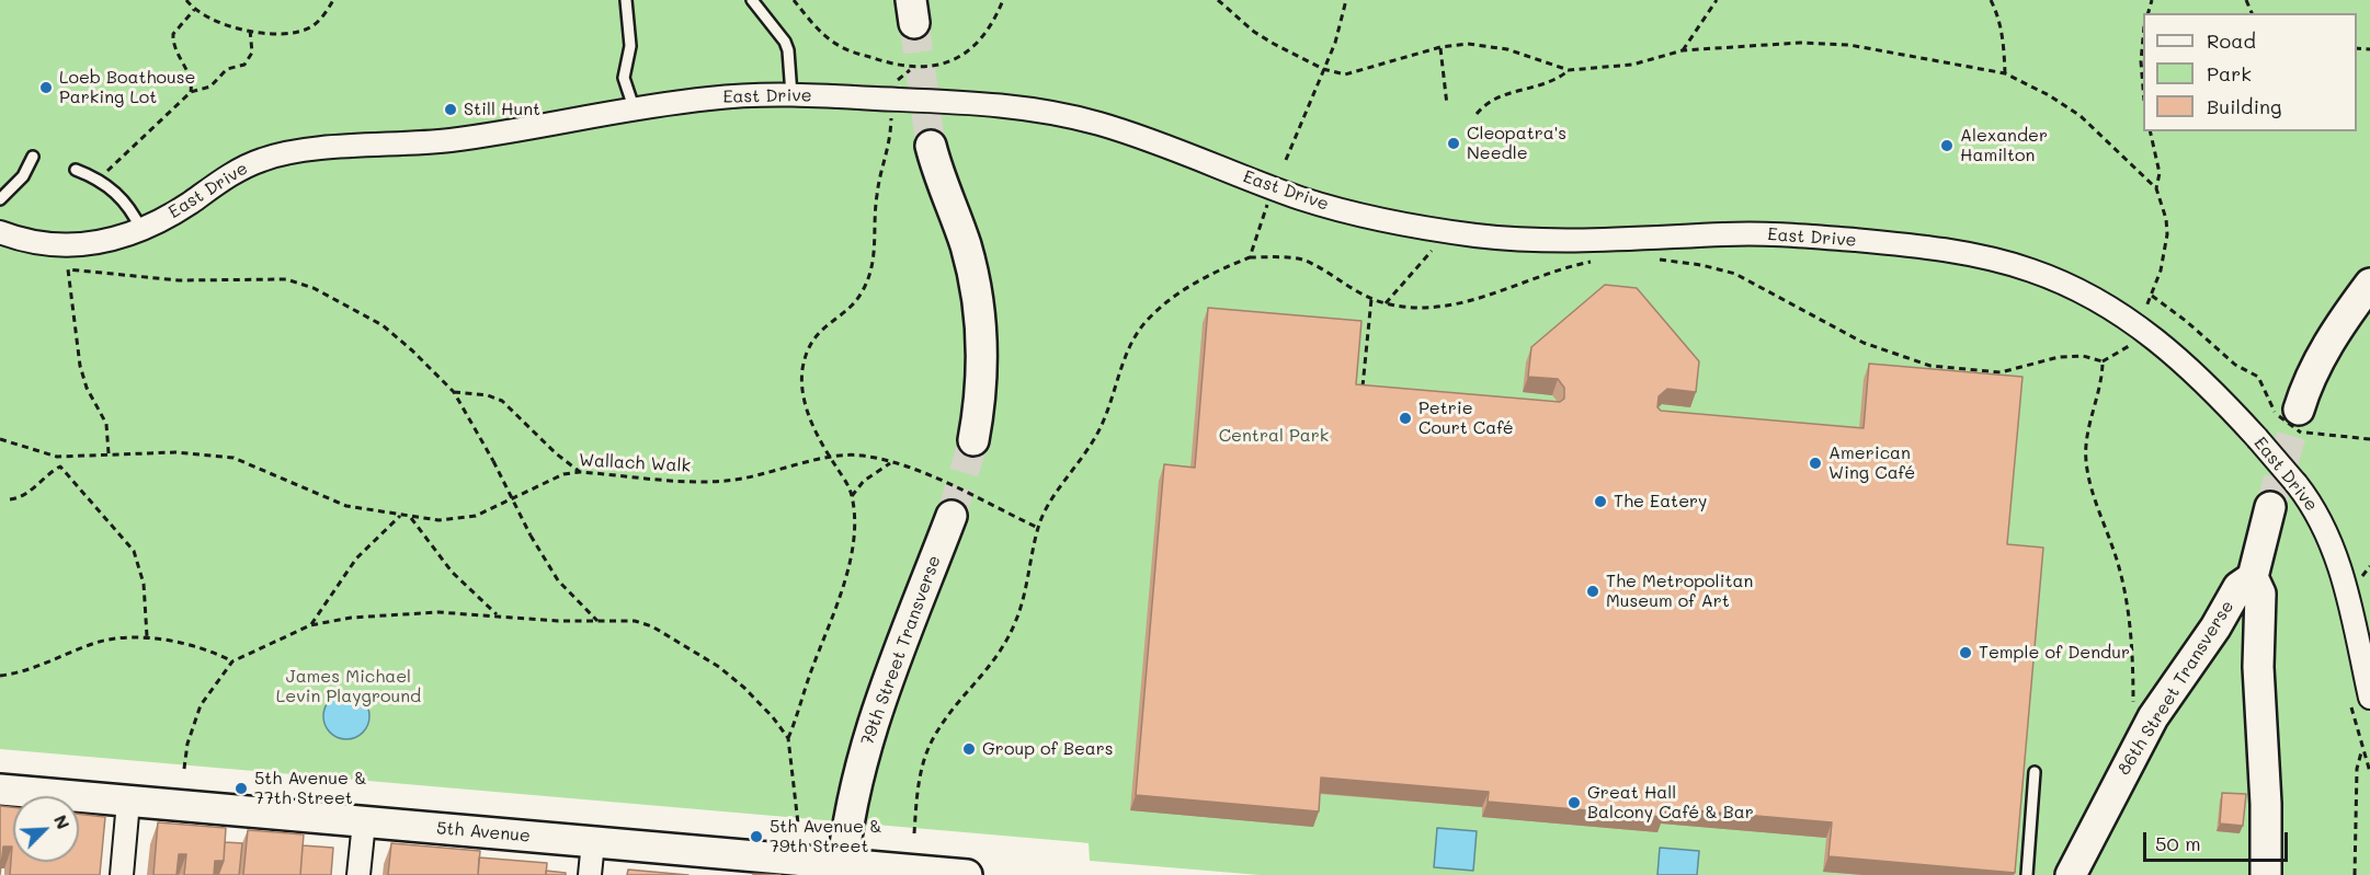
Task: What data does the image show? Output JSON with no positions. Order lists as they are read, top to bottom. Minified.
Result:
{"streets":{"main road":["79th Street Transverse","86th Street Transverse","5th Avenue"],"street":["East Drive"],"path":["Wallach Walk"]},"crossings":[["79th Street Transverse","5th Avenue"]],"parks":["Central Park","James Michael Levin Playground"],"places":["Loeb Boathouse Parking Lot","Still Hunt","Cleopatra's Needle","Alexander Hamilton","Petrie Court Café","American Wing Café","The Eatery","The Metropolitan Museum of Art","Temple of Dendur","Group of Bears","5th Avenue & 77th Street","Great Hall Balcony Café & Bar","5th Avenue & 79th Street"],"legend":["Road","Park","Building"],"scale_bar":"50 m","north":"top right"}
